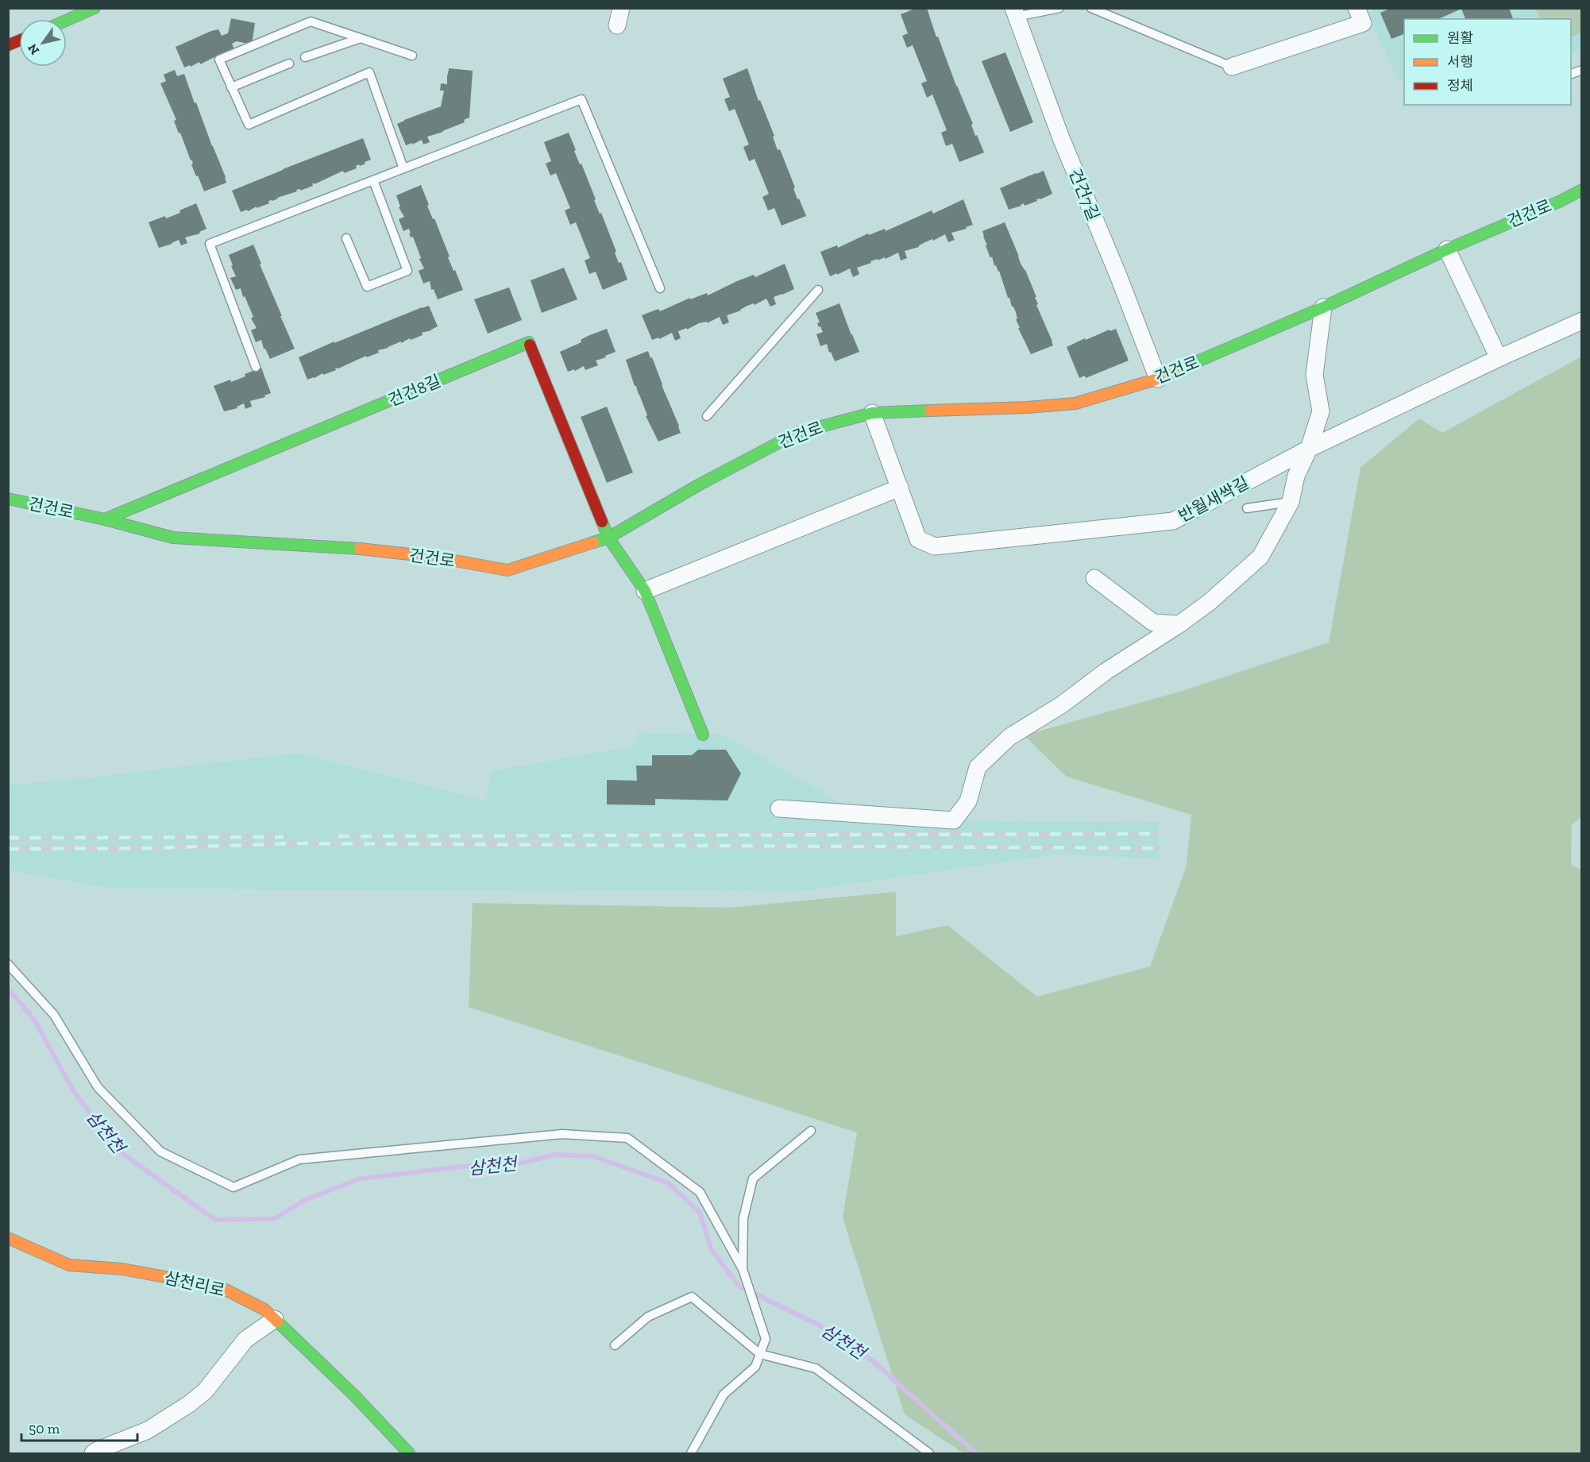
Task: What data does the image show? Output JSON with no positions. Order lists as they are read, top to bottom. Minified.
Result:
{"streets":{"street":["건건7길","건건로","건건8길","반월새싹길","삼천리로"]},"crossings":[["건건7길","건건로"],["건건로","건건8길"],["건건로","반월새싹길"]],"water":["삼천천"],"legend":["원활","서행","정체"],"scale_bar":"50 m","north":"bottom left"}
